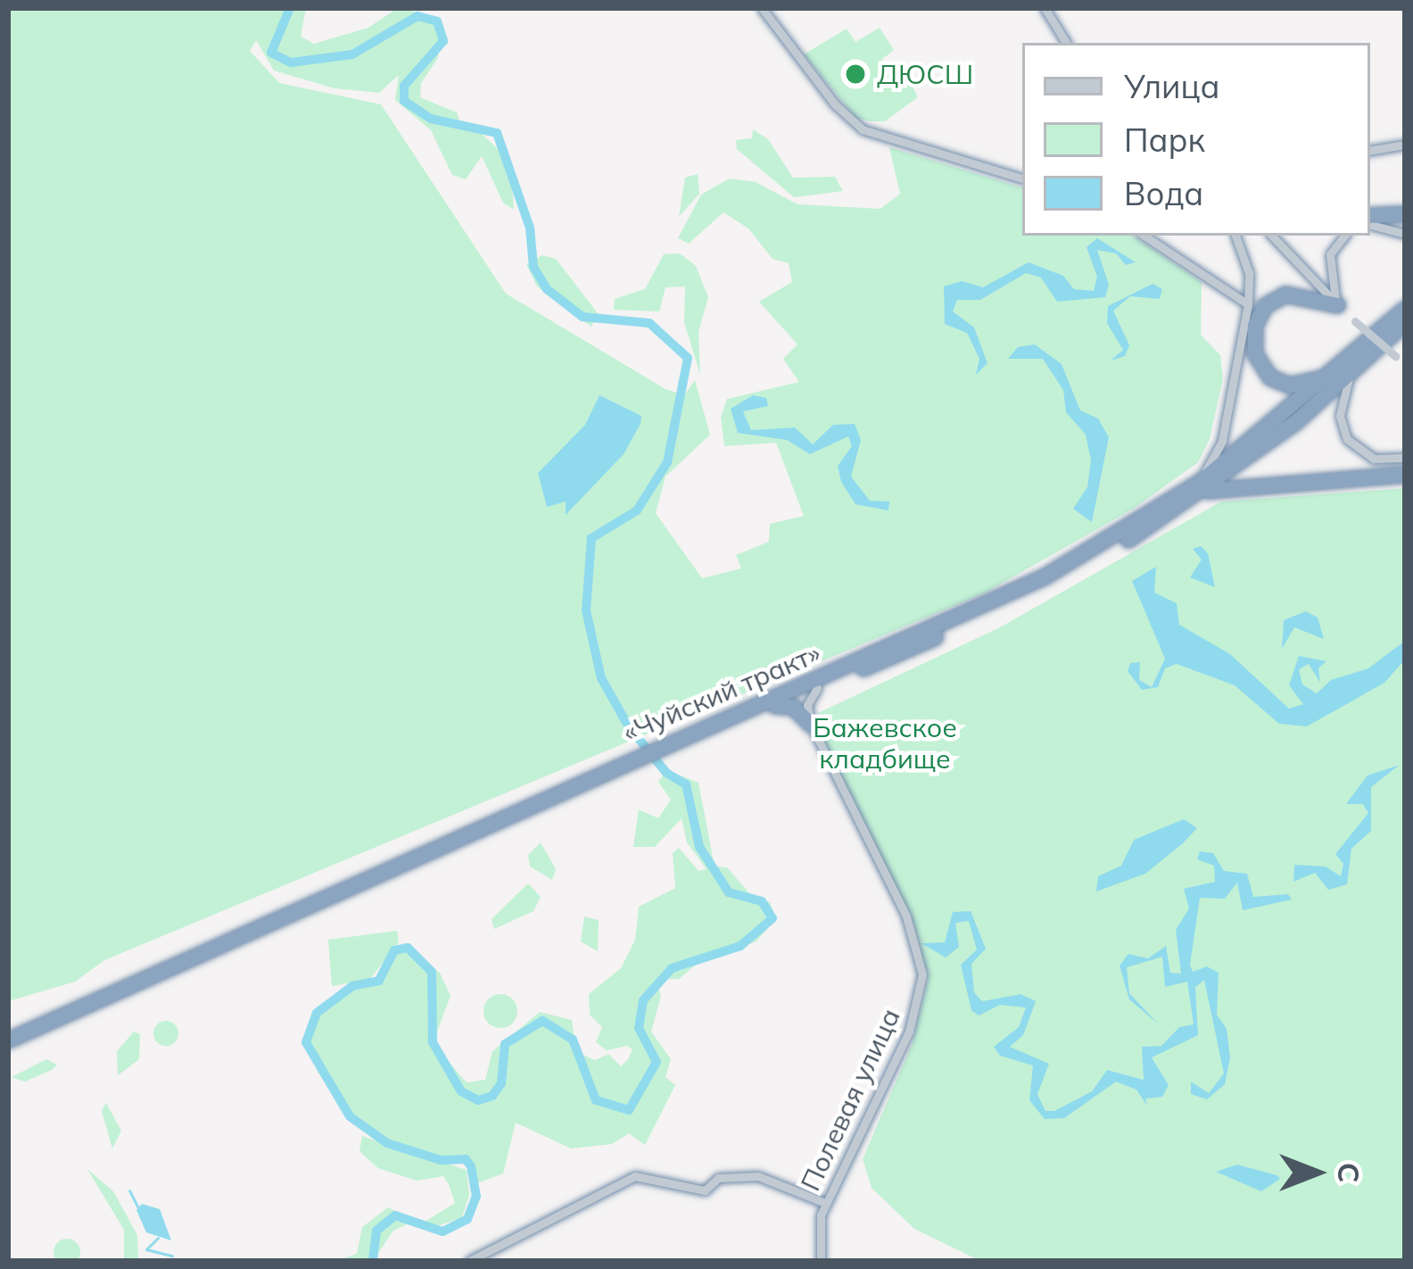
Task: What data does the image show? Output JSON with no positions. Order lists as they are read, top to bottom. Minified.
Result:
{"streets":{"highway":["«Чуйский тракт»"],"street":["Полевая улица"]},"parks":["Бажевское кладбище"],"places":["ДЮСШ"],"legend":["Улица","Парк","Вода"],"north":"right"}
